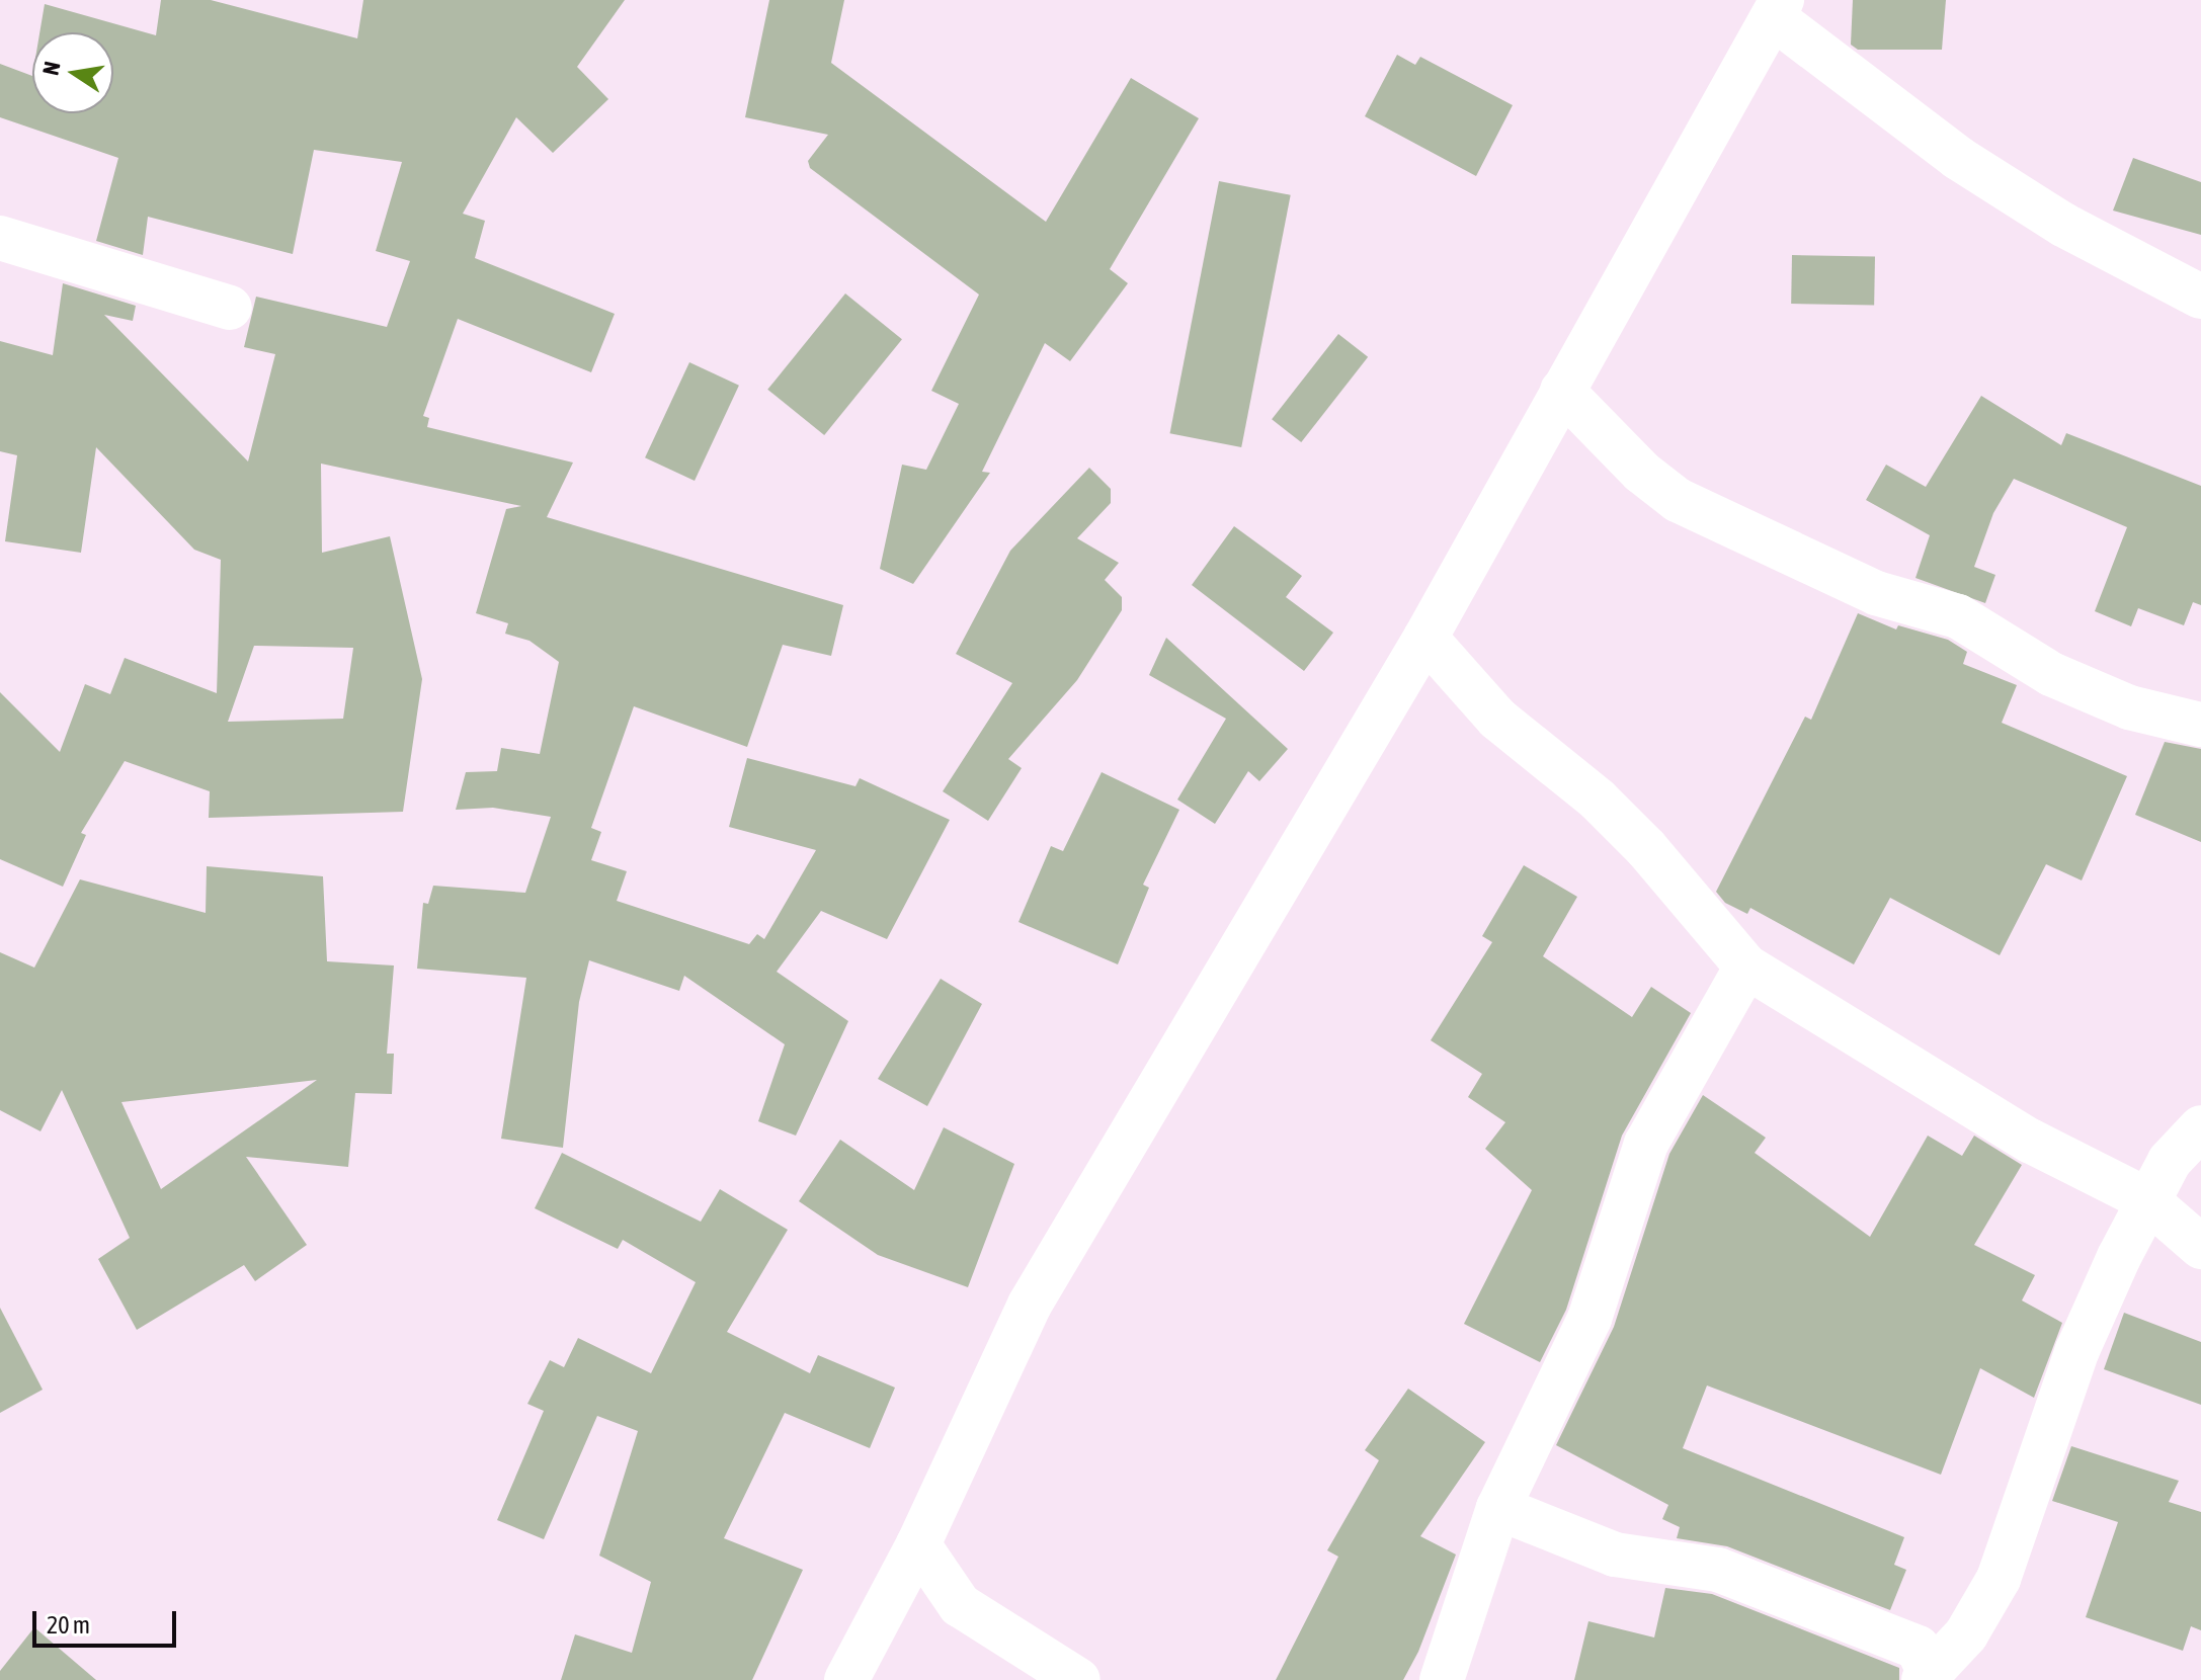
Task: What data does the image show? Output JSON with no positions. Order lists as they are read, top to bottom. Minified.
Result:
{"scale_bar":"20 m","north":"left"}
